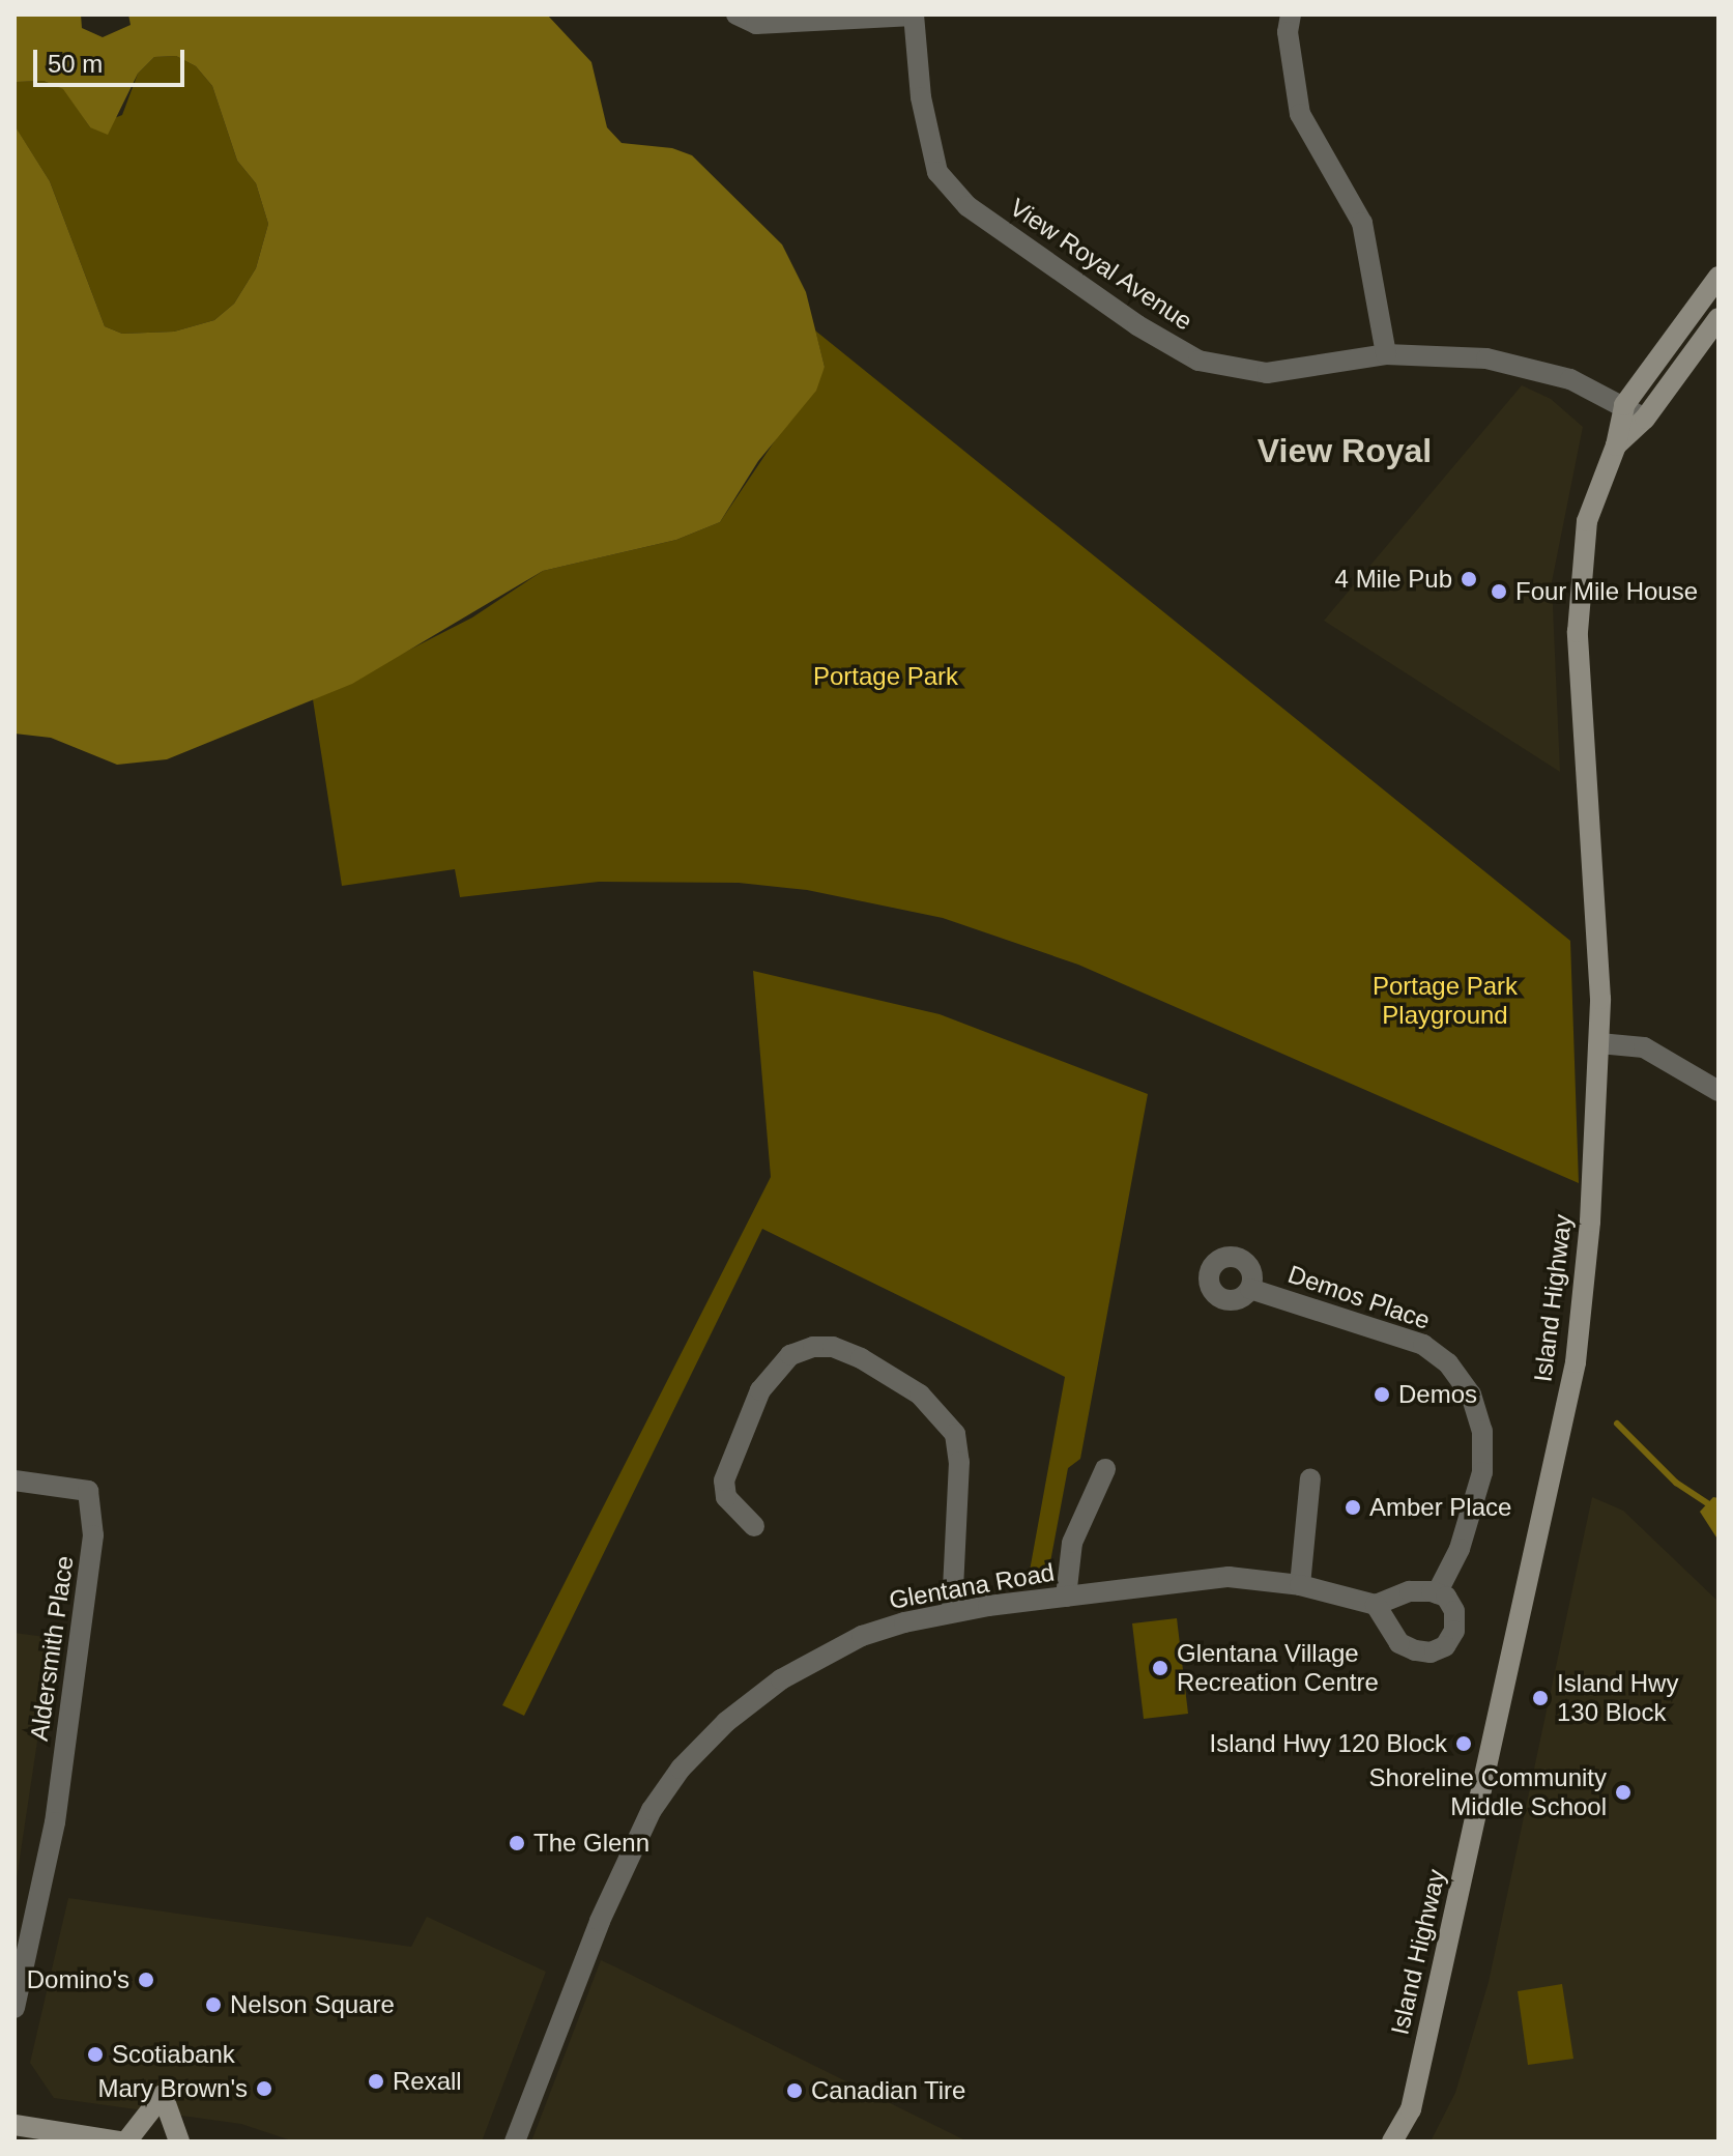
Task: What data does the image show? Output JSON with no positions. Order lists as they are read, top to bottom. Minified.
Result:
{"streets":{"main road":["Island Highway"],"street":["View Royal Avenue","Demos Place","Glentana Road","Aldersmith Place"]},"crossings":[["View Royal Avenue","Island Highway"],["Demos Place","Glentana Road"]],"districts":["View Royal"],"parks":["Portage Park","Portage Park Playground"],"places":["4 Mile Pub","Four Mile House","Demos","Amber Place","Glentana Village Recreation Centre","Island Hwy 130 Block","Island Hwy 120 Block","Shoreline Community Middle School","The Glenn","Domino's","Nelson Square","Scotiabank","Rexall","Mary Brown's","Canadian Tire"],"scale_bar":"50 m"}
